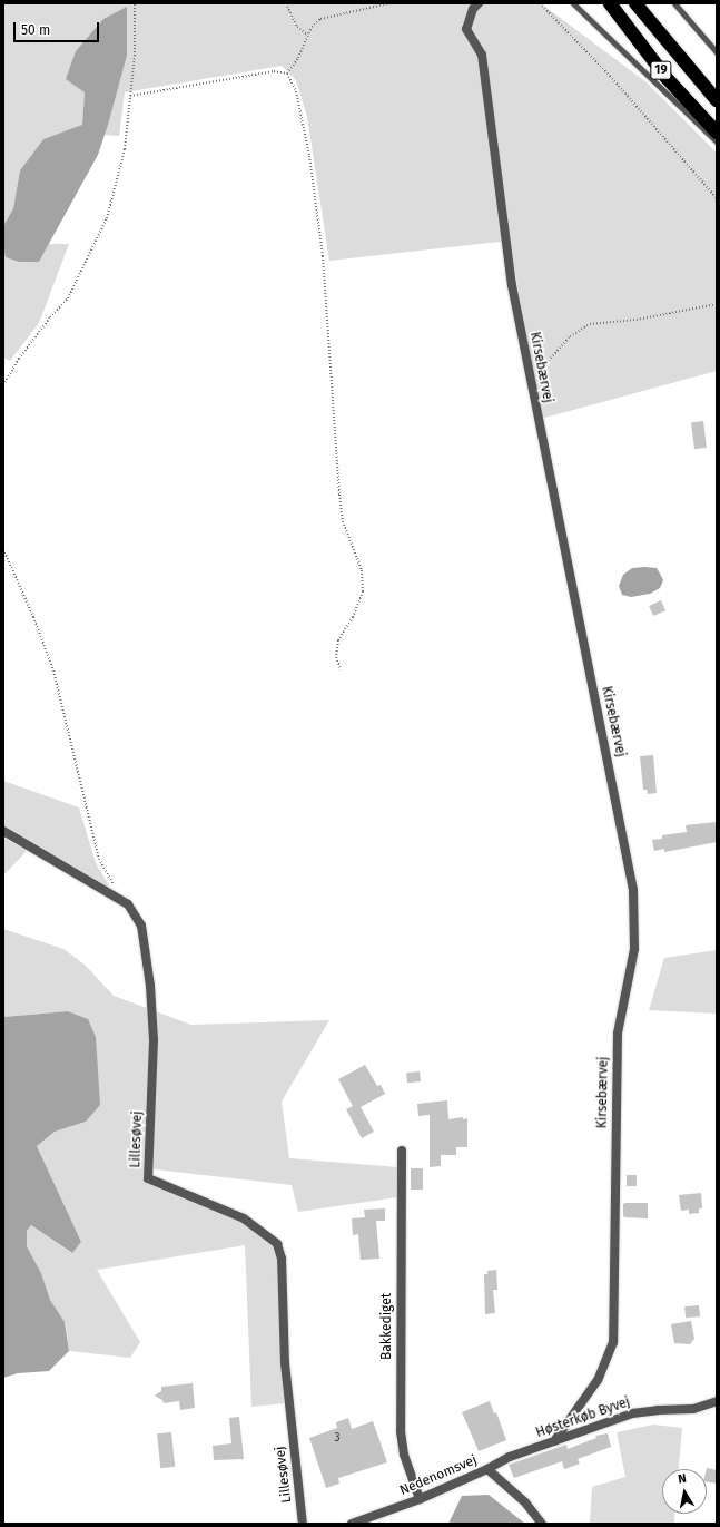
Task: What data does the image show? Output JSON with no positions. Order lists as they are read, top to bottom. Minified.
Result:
{"streets":{"highway":["19"],"street":["Kirsebærvej","Lillesøvej","Bakkediget","Høsterkøb Byvej","Nedenomsvej"]},"crossings":[["Kirsebærvej","Høsterkøb Byvej"],["Bakkediget","Nedenomsvej"],["Høsterkøb Byvej","Nedenomsvej"]],"house_numbers":["3"],"scale_bar":"50 m","north":"top"}
